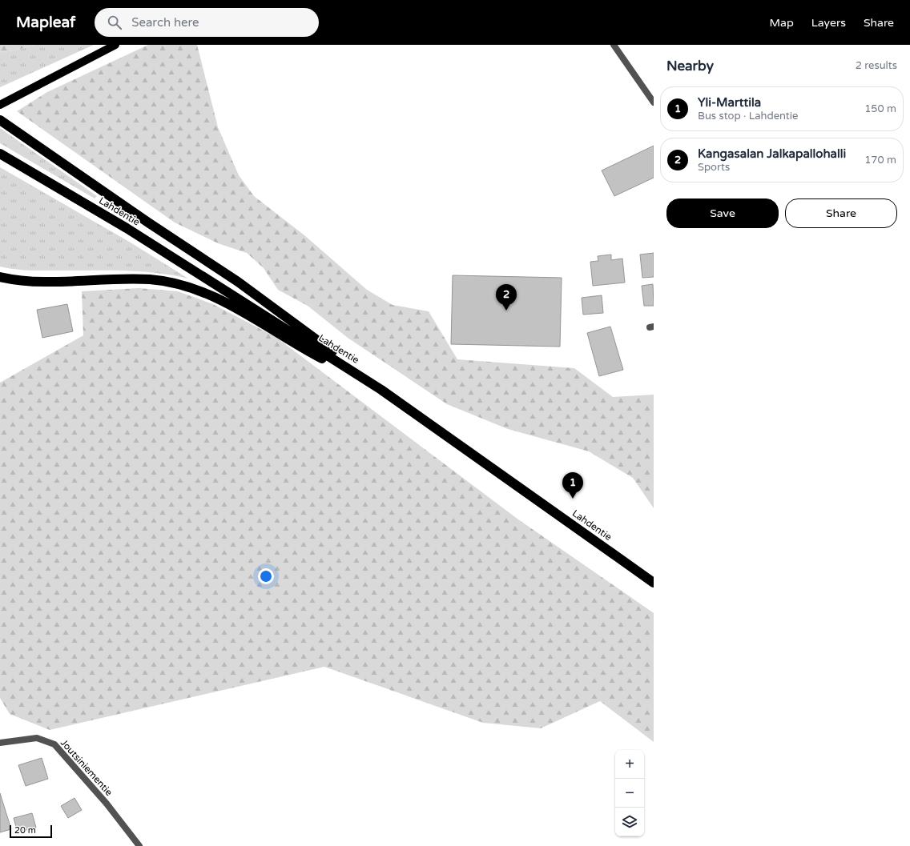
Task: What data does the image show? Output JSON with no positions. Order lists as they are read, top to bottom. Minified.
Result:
{"streets":{"highway":["Lahdentie"],"street":["Joutsiniementie"]},"scale_bar":"20 m","page":{"header":"Mapleaf","search":"Search here","nav":["Map","Layers","Share"],"heading":["Nearby","2 results"],"list":[{"mark":"1","name":"Yli-Marttila","note":"Bus stop · Lahdentie","value":"150 m"},{"mark":"2","name":"Kangasalan Jalkapallohalli","note":"Sports","value":"170 m"}],"buttons":["Save","Share"],"pins":["2","1"],"map_buttons":["+","−"],"scale":"20 m"}}
